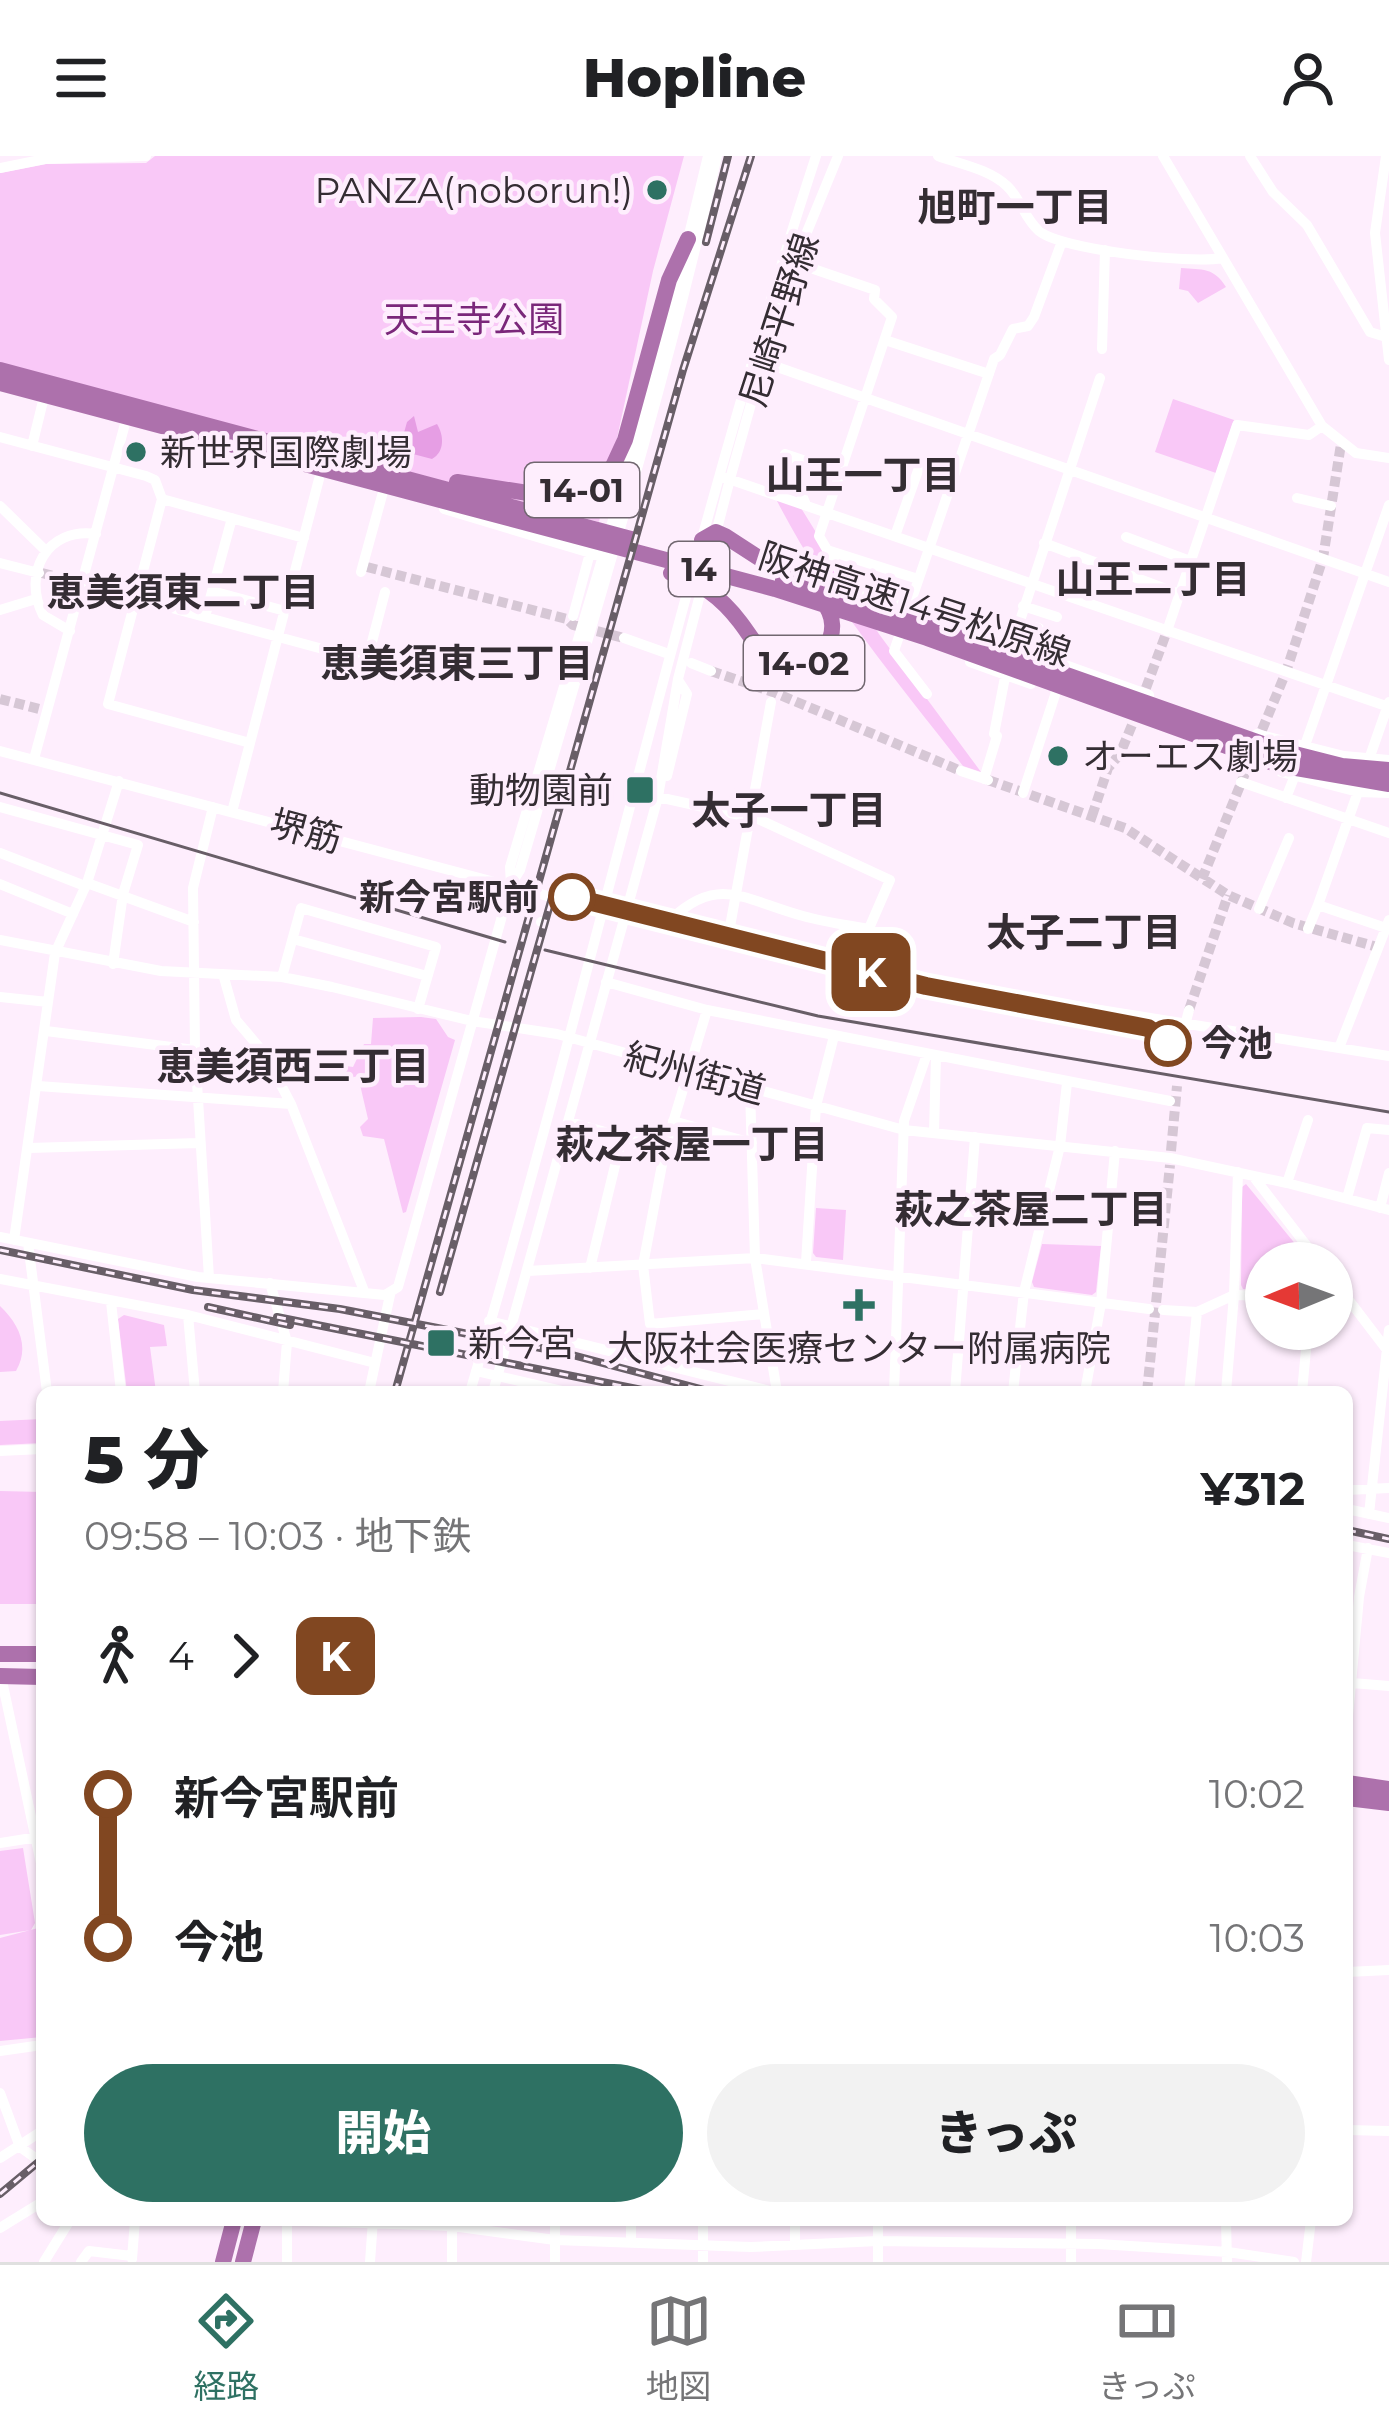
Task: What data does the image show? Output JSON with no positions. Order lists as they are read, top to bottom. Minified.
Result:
{"streets":{"highway":["14-01","14","阪神高速14号松原線","14-02"],"street":["尼崎平野線","堺筋","紀州街道"]},"crossings":[["尼崎平野線","14-02"],["尼崎平野線","堺筋"],["尼崎平野線","紀州街道"],["14-01","阪神高速14号松原線"],["阪神高速14号松原線","14-02"]],"districts":["旭町一丁目","山王一丁目","山王二丁目","恵美須東二丁目","恵美須東三丁目","太子一丁目","太子二丁目","恵美須西三丁目","萩之茶屋一丁目","萩之茶屋二丁目"],"parks":["天王寺公園"],"places":{"other":["PANZA(noborun!)","新世界国際劇場","オーエス劇場","新今宮駅前","今池"],"transit":["動物園前","新今宮"],"health":["大阪社会医療センター附属病院"]},"lines":["metro line K"],"north":"left","page":{"header":"Hopline","on_map":"K","heading":["5 分","09:58 – 10:03 · 地下鉄","¥312"],"legs":["4","K"],"list":[{"name":"新今宮駅前","value":"10:02"},{"name":"今池","value":"10:03"}],"buttons":["開始","きっぷ"],"tabs":["経路","地図","きっぷ"]}}
